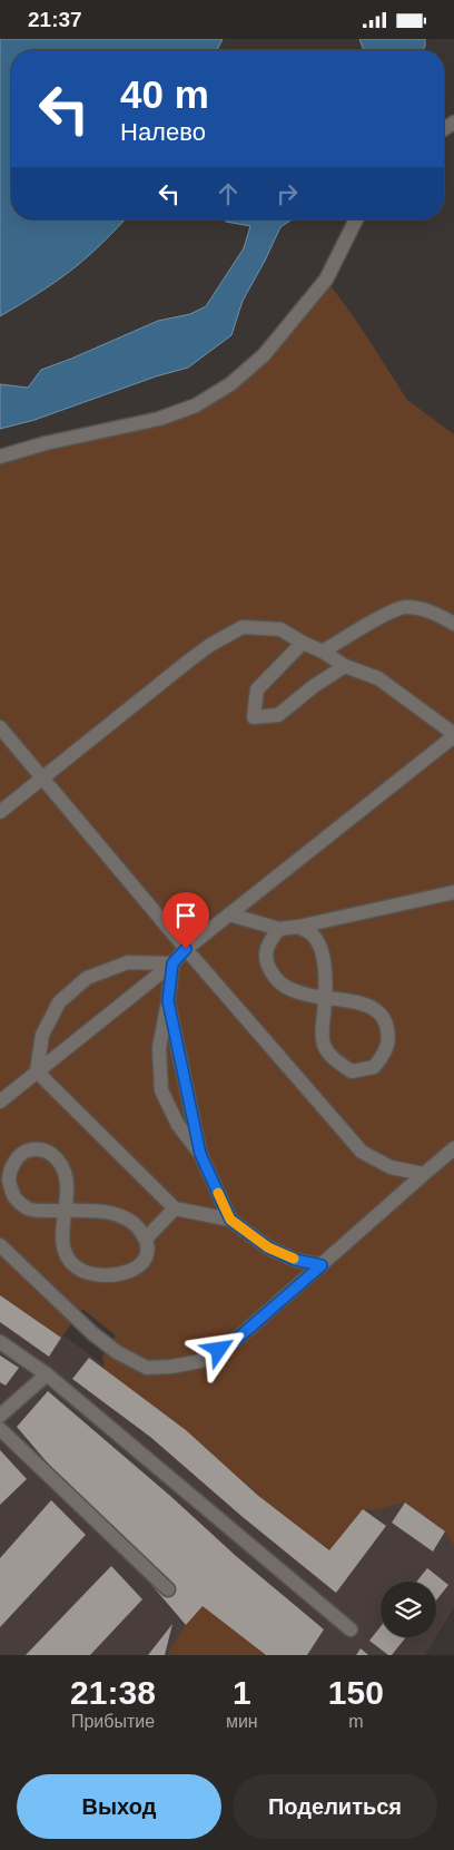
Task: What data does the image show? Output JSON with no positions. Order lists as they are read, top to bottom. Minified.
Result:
{"page":{"status":"21:37","turn":["40 m","Налево"],"eta":["21:38","Прибытие","1","мин","150","m"],"buttons":["Выход","Поделиться"]}}
